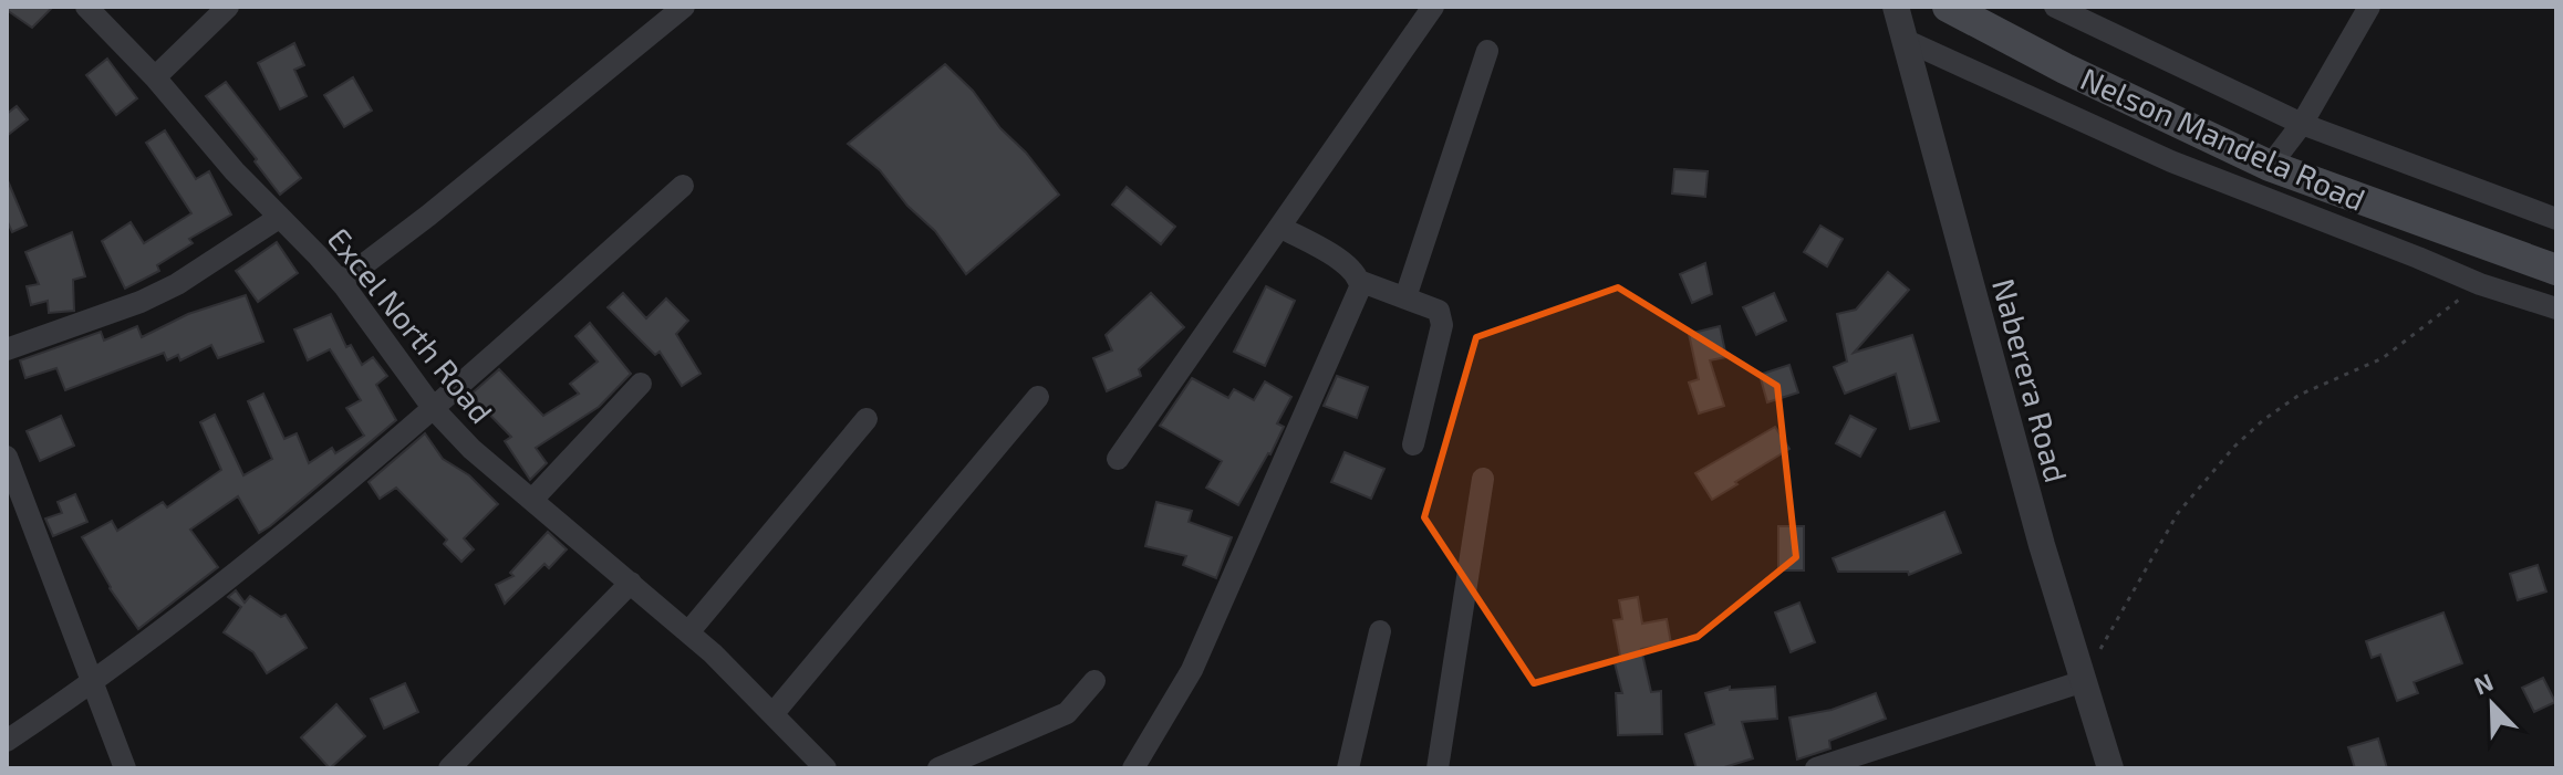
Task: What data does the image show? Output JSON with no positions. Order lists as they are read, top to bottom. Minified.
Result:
{"streets":{"main road":["Nelson Mandela Road"],"street":["Excel North Road","Naberera Road"]},"north":"top left"}
